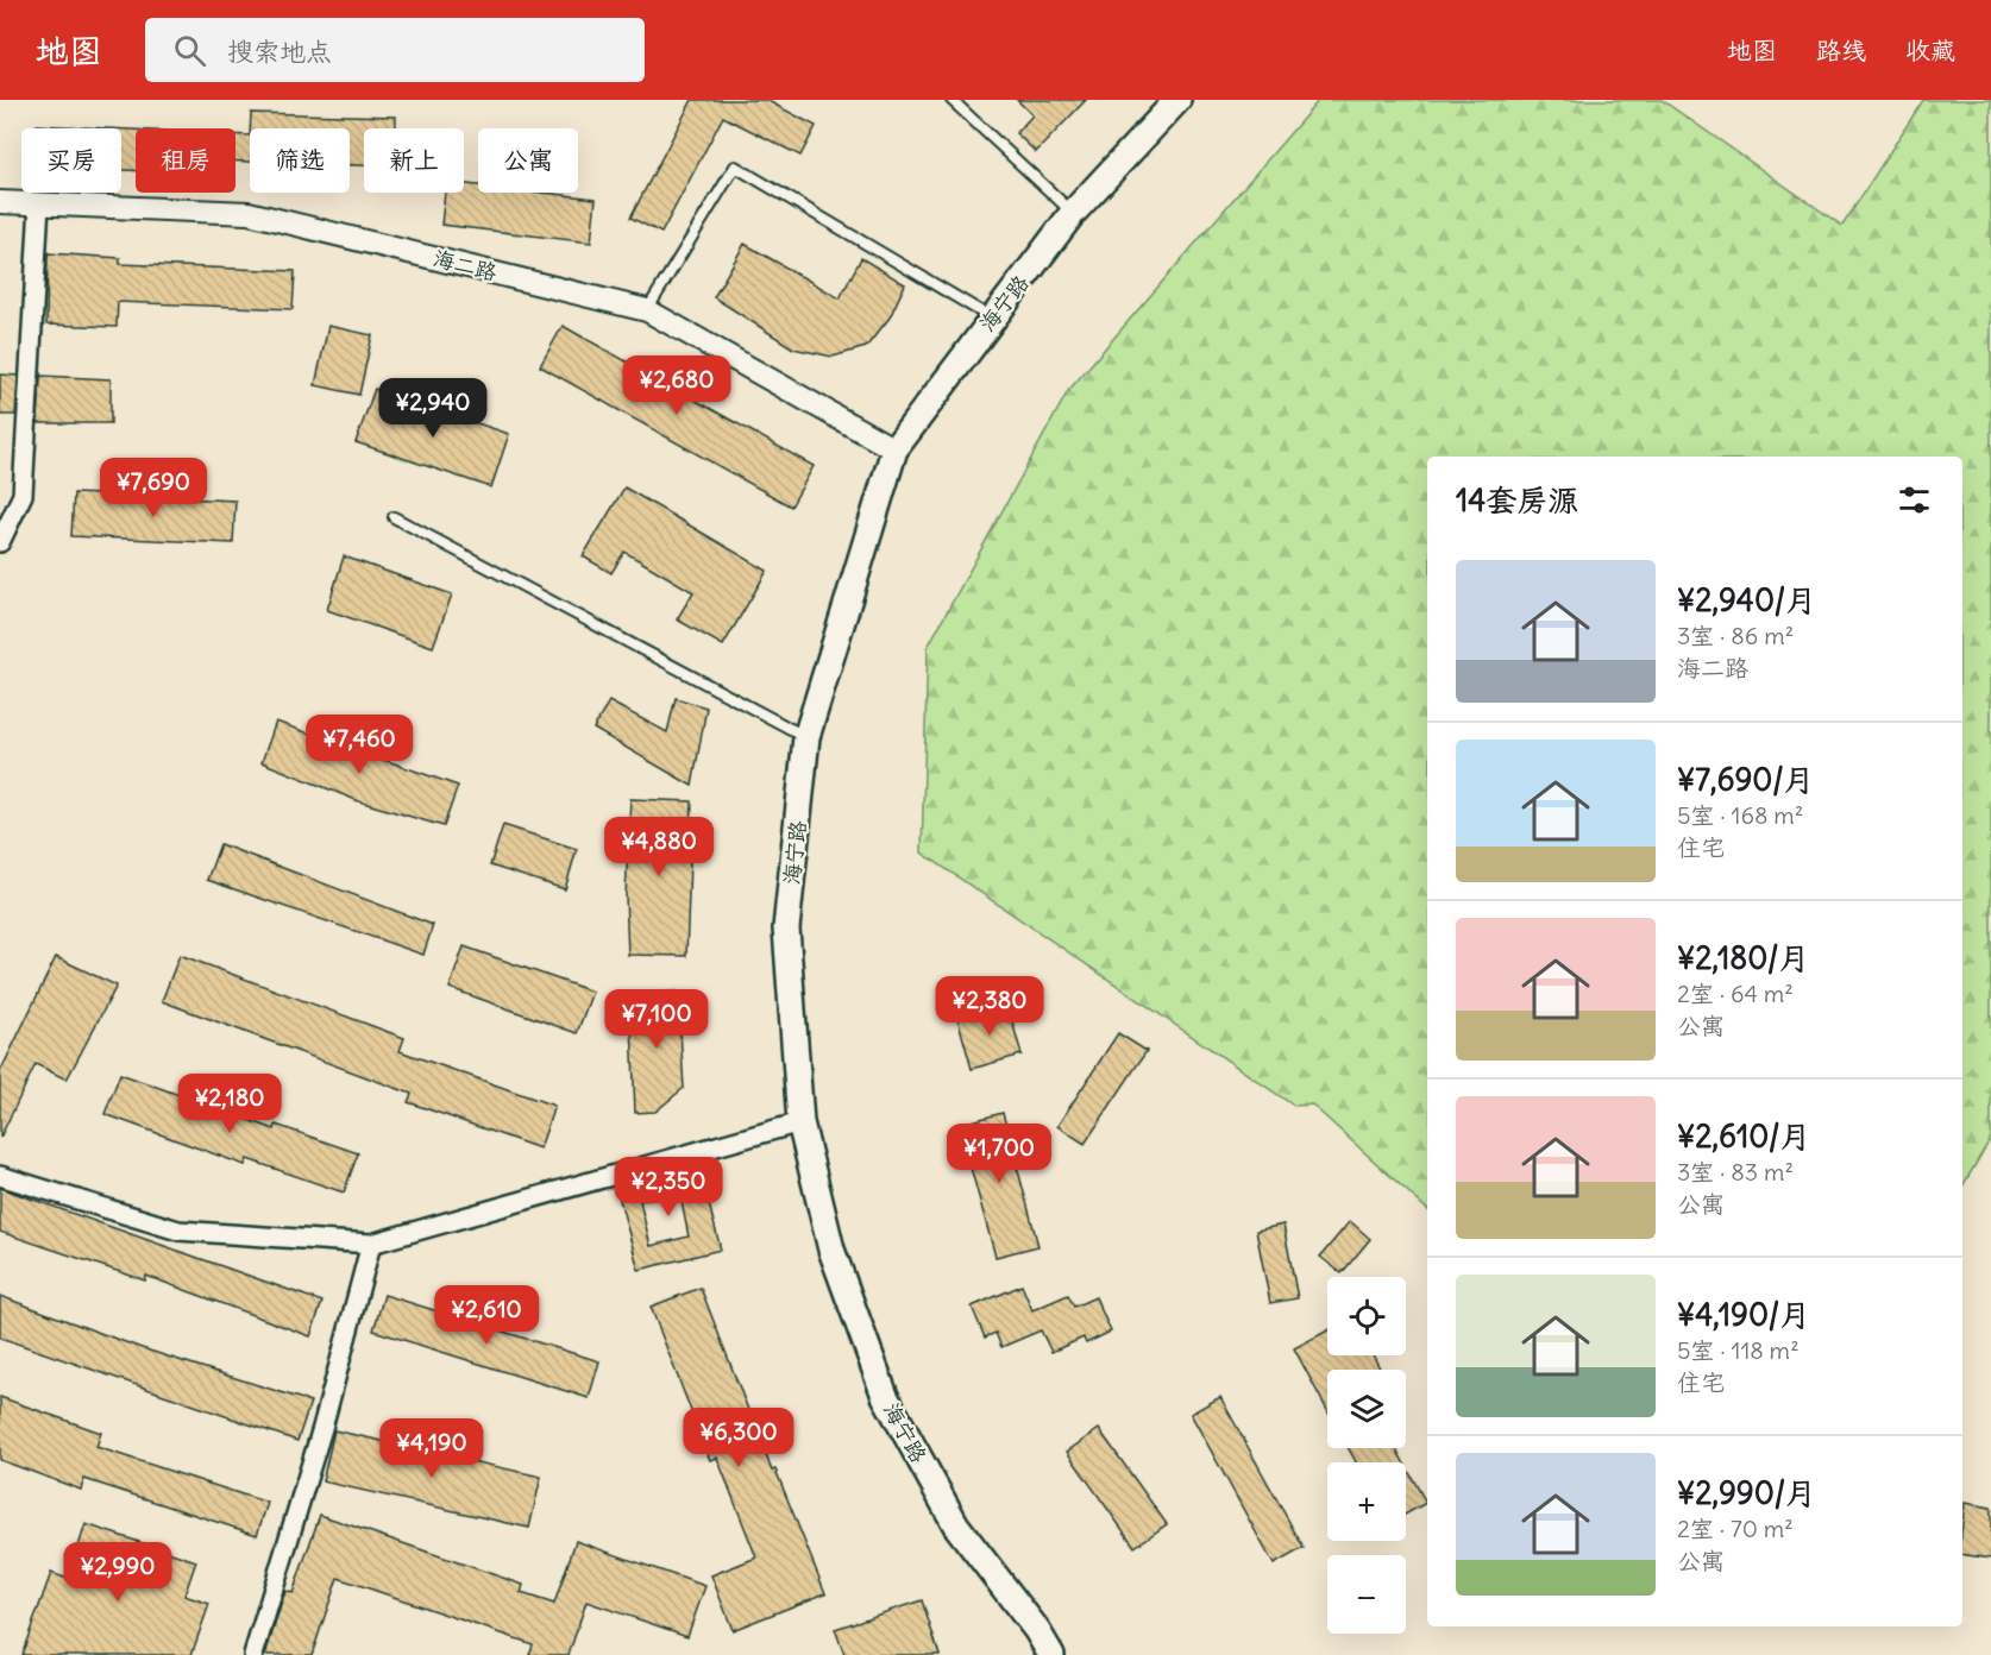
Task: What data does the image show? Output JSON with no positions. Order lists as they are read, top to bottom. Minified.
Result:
{"streets":{"main road":["海宁路"],"street":["海二路"]},"crossings":[["海二路","海宁路"]],"page":{"header":"地图","search":"搜索地点","nav":["地图","路线","收藏"],"chip":["买房","租房","筛选","新上","公寓"],"price":["¥2,680","¥2,940","¥7,690","¥7,460","¥4,880","¥2,380","¥7,100","¥2,180","¥1,700","¥2,350","¥2,610","¥6,300","¥4,190","¥2,990"],"heading":"14套房源","list":[{"name":"¥2,940/月","note":"3室 · 86 m² · 海二路"},{"name":"¥7,690/月","note":"5室 · 168 m² · 住宅"},{"name":"¥2,180/月","note":"2室 · 64 m² · 公寓"},{"name":"¥2,610/月","note":"3室 · 83 m² · 公寓"},{"name":"¥4,190/月","note":"5室 · 118 m² · 住宅"},{"name":"¥2,990/月","note":"2室 · 70 m² · 公寓"}],"map_buttons":["+","−"]}}
